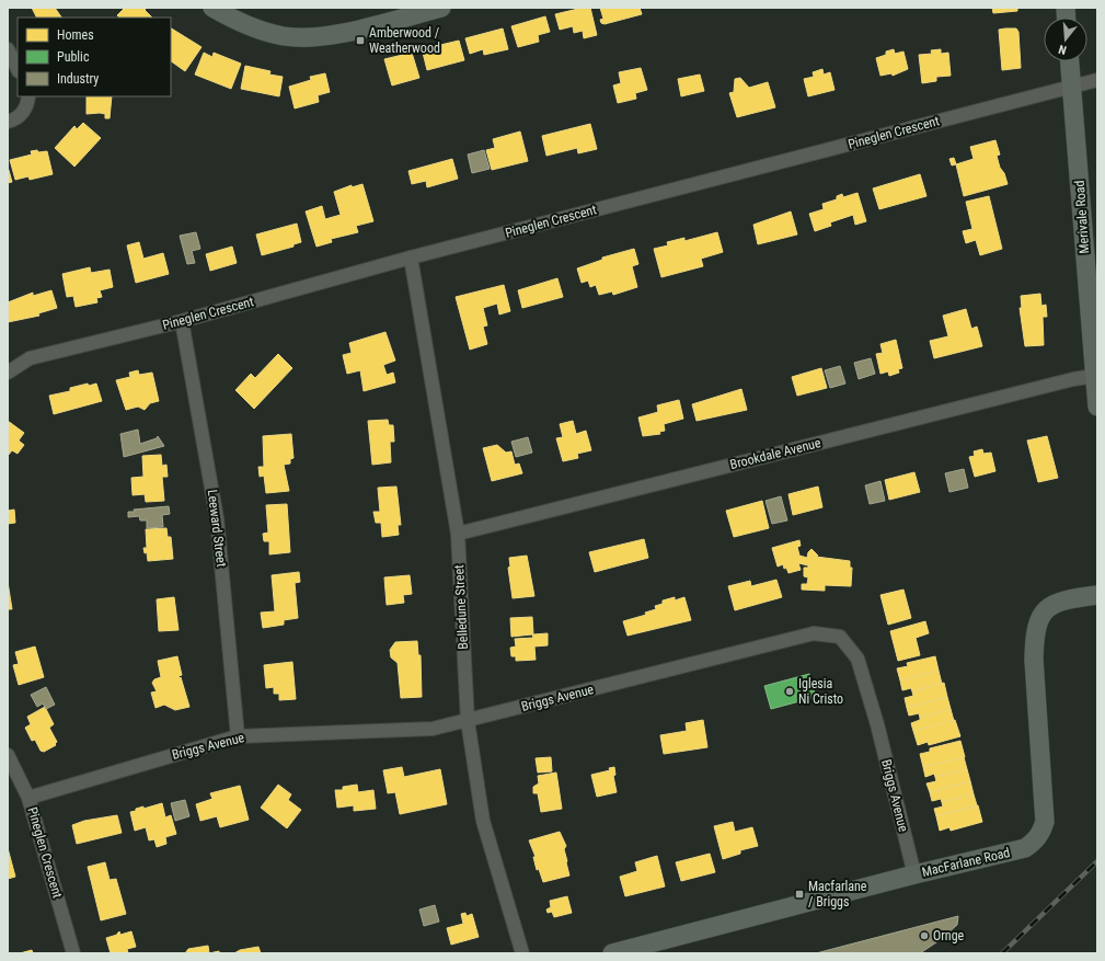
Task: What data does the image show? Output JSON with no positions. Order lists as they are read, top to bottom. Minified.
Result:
{"streets":{"street":["Pineglen Crescent","Merivale Road","Brookdale Avenue","Leeward Street","Belledune Street","Briggs Avenue","MacFarlane Road"]},"crossings":[["Pineglen Crescent","Merivale Road"],["Pineglen Crescent","Leeward Street"],["Pineglen Crescent","Belledune Street"],["Pineglen Crescent","Briggs Avenue"],["Merivale Road","Brookdale Avenue"],["Brookdale Avenue","Belledune Street"],["Leeward Street","Briggs Avenue"],["Belledune Street","Briggs Avenue"],["Briggs Avenue","MacFarlane Road"]],"places":{"transit":["Amberwood / Weatherwood","Macfarlane / Briggs"],"other":["Iglesia Ni Cristo","Ornge"]},"legend":["Homes","Public","Industry"],"north":"bottom"}
